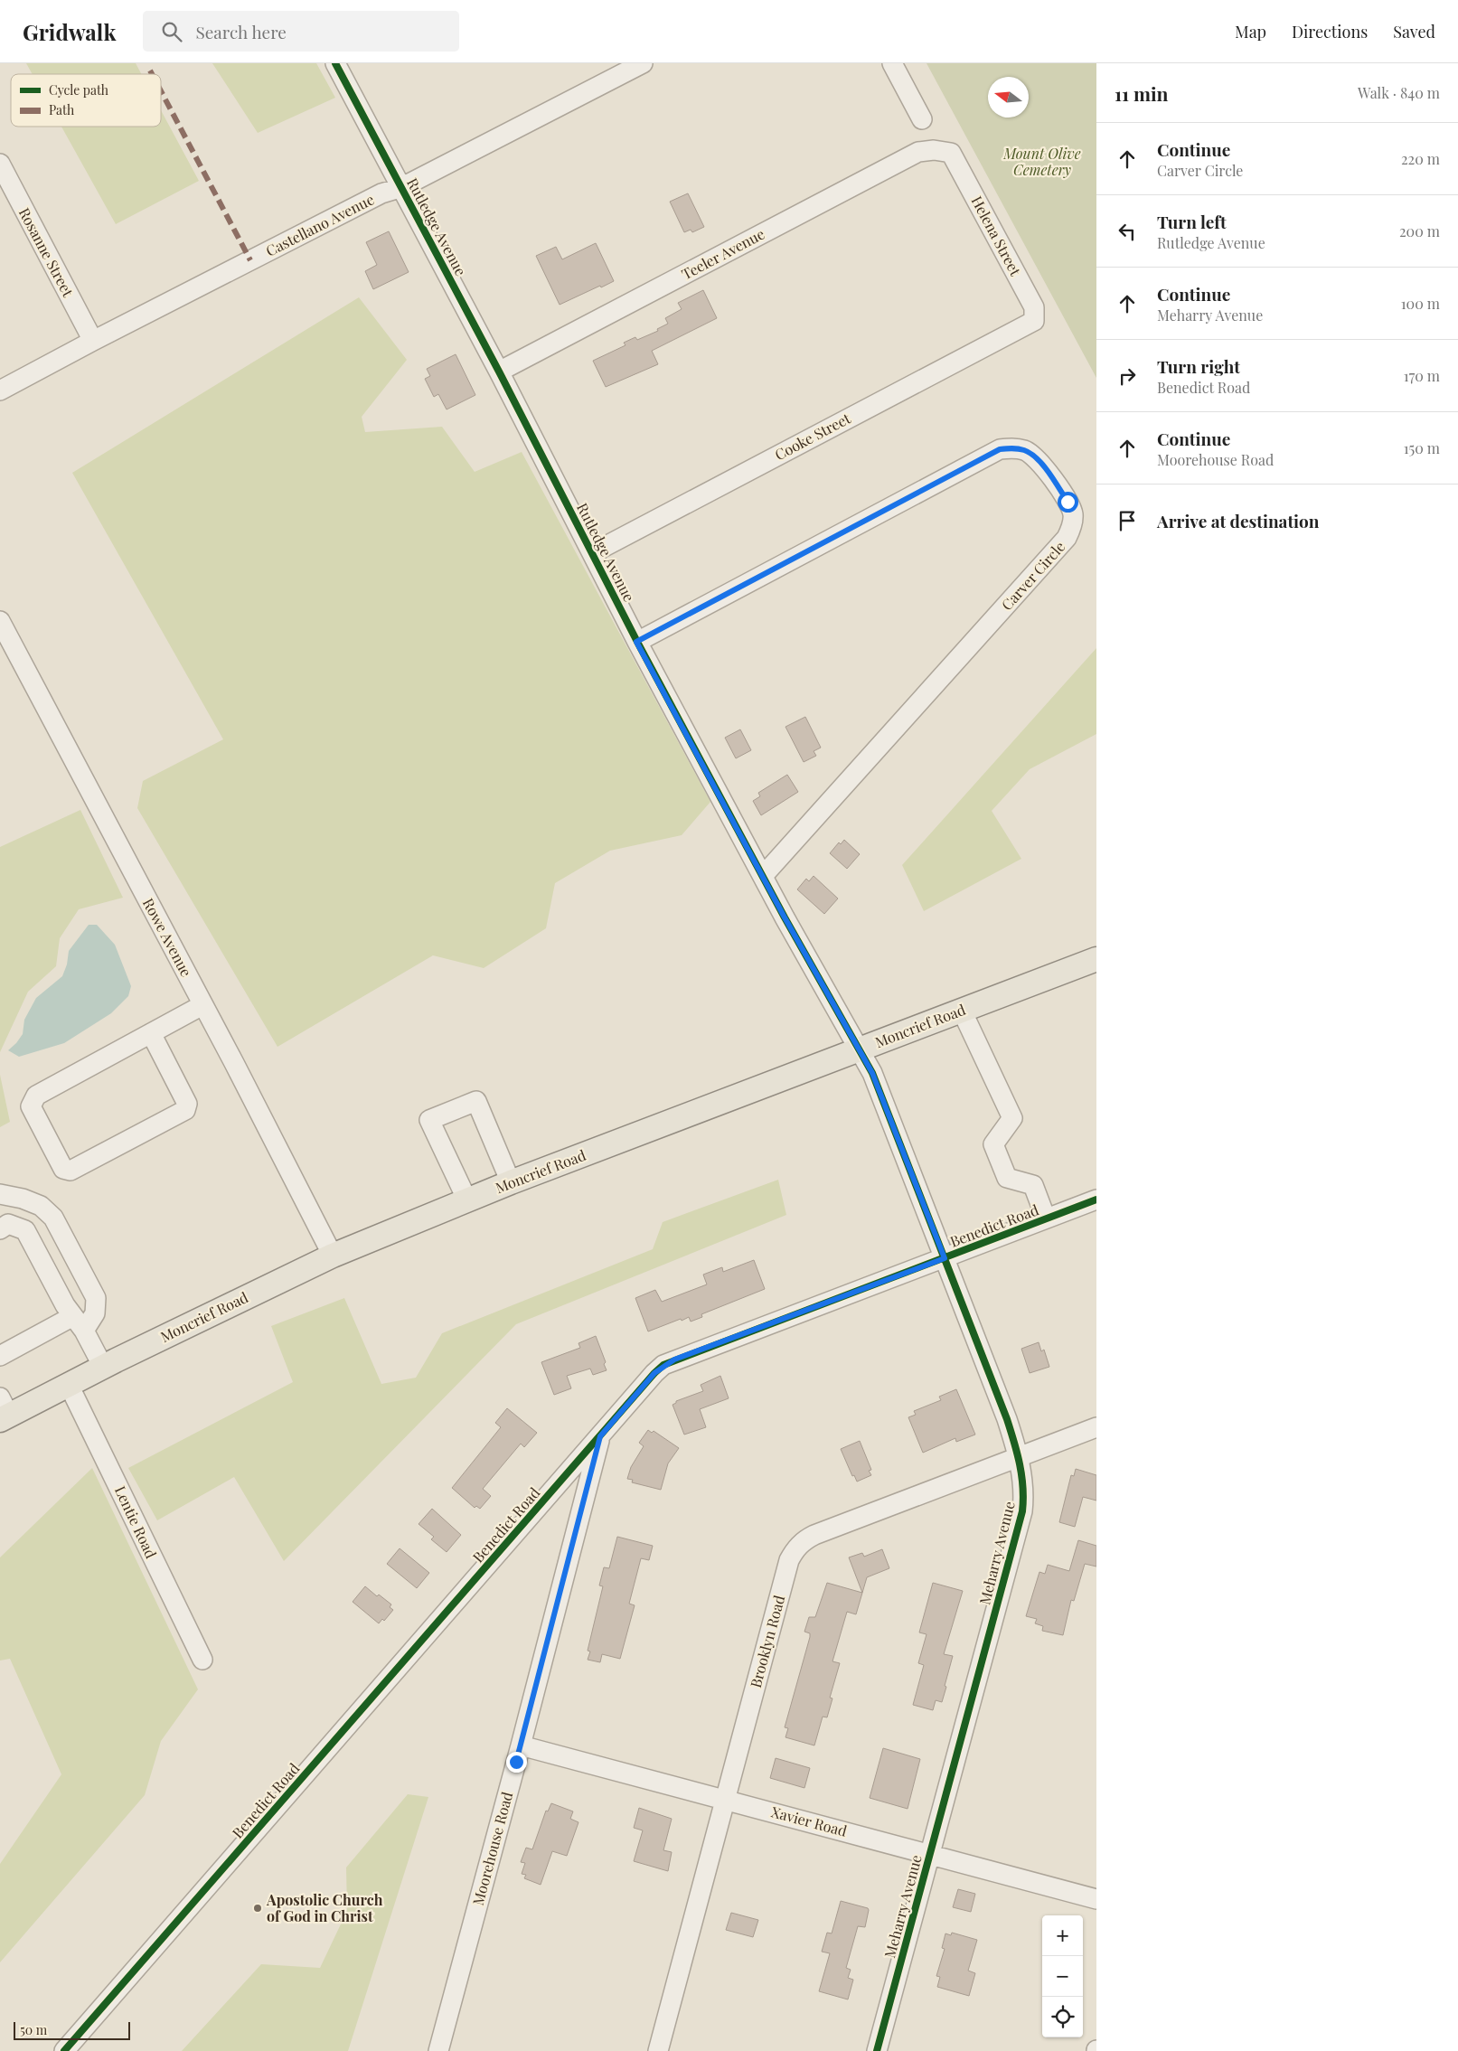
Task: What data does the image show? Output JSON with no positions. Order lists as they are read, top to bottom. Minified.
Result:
{"streets":{"main road":["Moncrief Road"],"street":["Castellano Avenue","Rutledge Avenue","Helena Street","Rosanne Street","Teeler Avenue","Cooke Street","Carver Circle","Rowe Avenue","Benedict Road","Lentie Road","Meharry Avenue","Brooklyn Road","Xavier Road","Moorehouse Road"]},"crossings":[["Castellano Avenue","Rutledge Avenue"],["Castellano Avenue","Rosanne Street"],["Rutledge Avenue","Teeler Avenue"],["Rutledge Avenue","Cooke Street"],["Rutledge Avenue","Carver Circle"],["Rutledge Avenue","Moncrief Road"],["Rutledge Avenue","Meharry Avenue"],["Helena Street","Teeler Avenue"],["Helena Street","Cooke Street"],["Rowe Avenue","Moncrief Road"],["Moncrief Road","Lentie Road"],["Moncrief Road","Meharry Avenue"],["Benedict Road","Meharry Avenue"],["Benedict Road","Moorehouse Road"],["Meharry Avenue","Brooklyn Road"],["Meharry Avenue","Xavier Road"],["Brooklyn Road","Xavier Road"],["Xavier Road","Moorehouse Road"]],"parks":["Mount Olive Cemetery"],"places":["Apostolic Church of God in Christ"],"legend":["Cycle path","Path"],"scale_bar":"50 m","north":"left","page":{"header":"Gridwalk","search":"Search here","nav":["Map","Directions","Saved"],"heading":["11 min","Walk · 840 m"],"list":[["Continue","Carver Circle","220 m"],["Turn left","Rutledge Avenue","200 m"],["Continue","Meharry Avenue","100 m"],["Turn right","Benedict Road","170 m"],["Continue","Moorehouse Road","150 m"],"Arrive at destination"],"map_buttons":["+","−"],"scale":"50 m"}}
